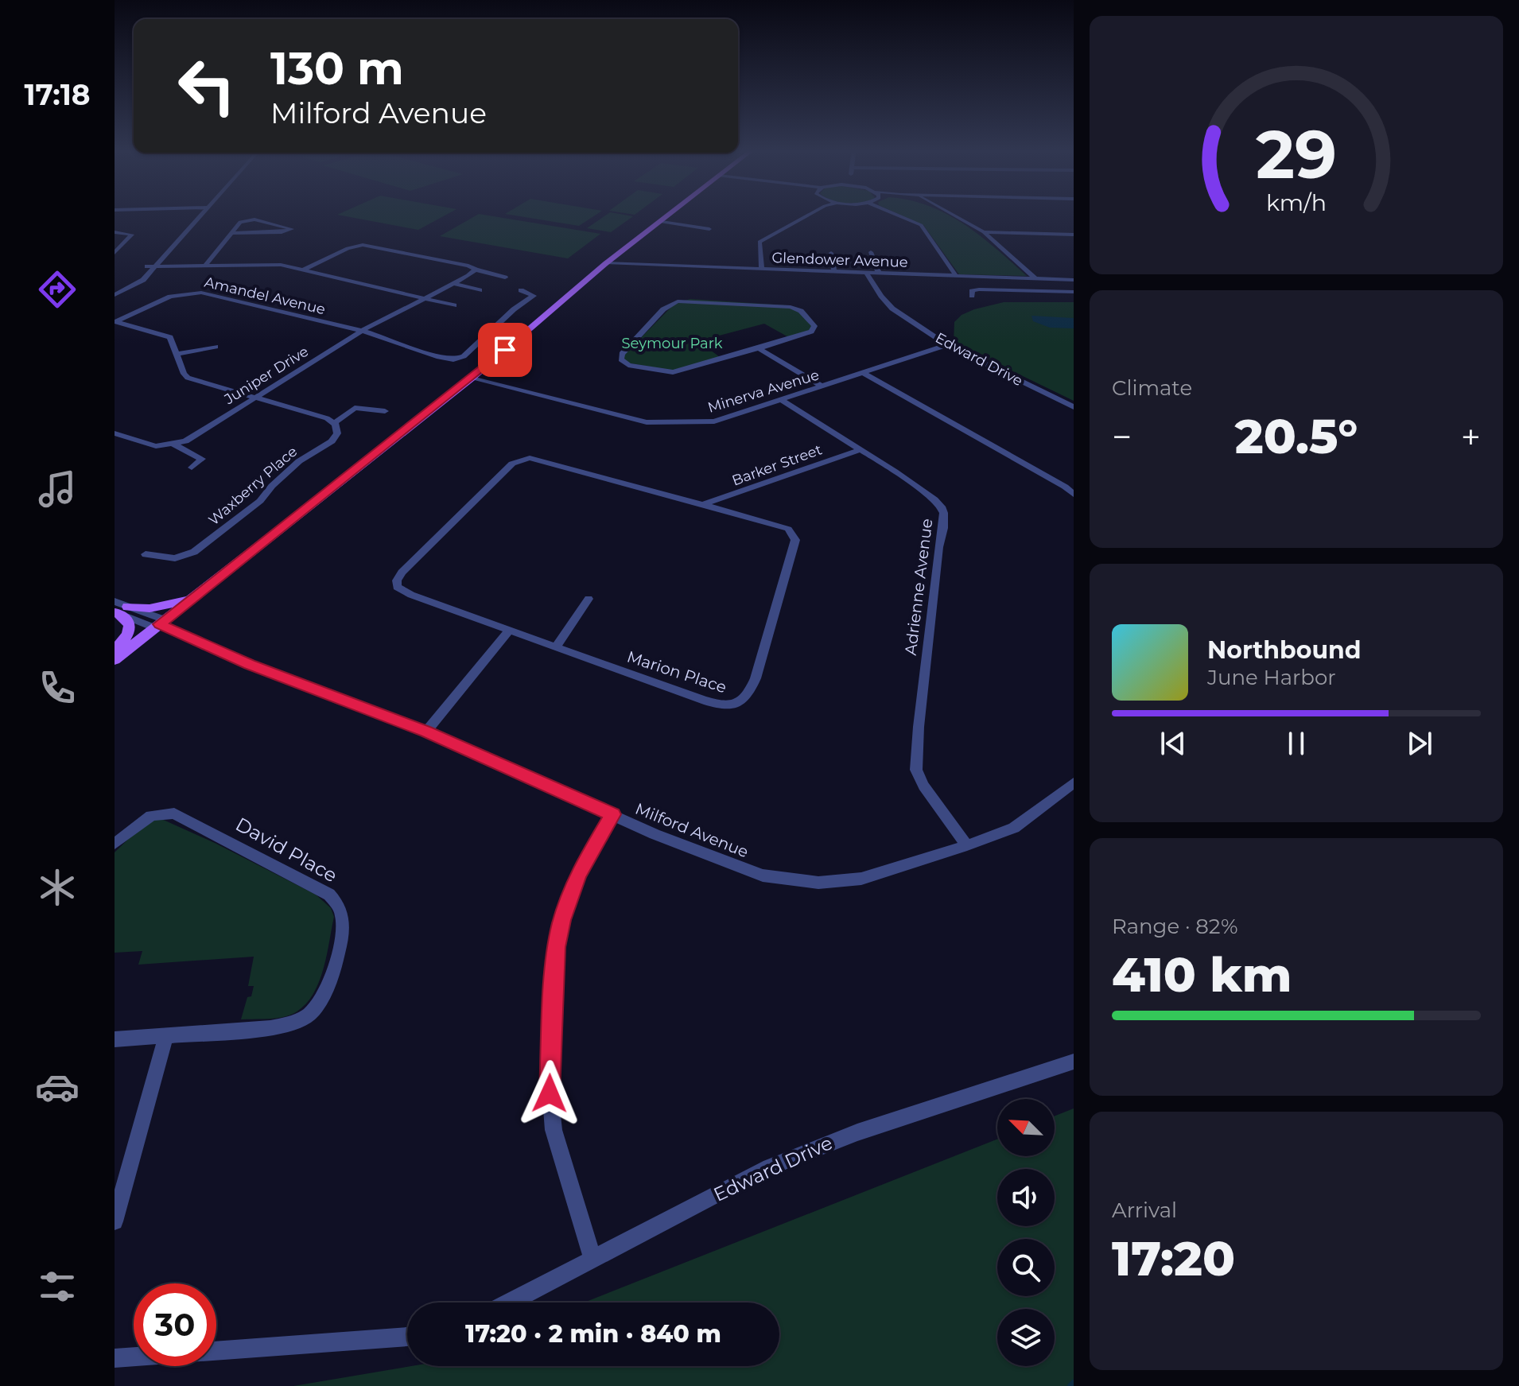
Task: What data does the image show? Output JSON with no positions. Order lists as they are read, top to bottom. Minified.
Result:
{"streets":{"street":["Glendower Avenue","Amandel Avenue","Edward Drive","Juniper Drive","Minerva Avenue","Barker Street","Waxberry Place","Adrienne Avenue","Marion Place","Milford Avenue","David Place"]},"crossings":[["Glendower Avenue","Edward Drive"],["Amandel Avenue","Juniper Drive"],["Edward Drive","Minerva Avenue"],["Minerva Avenue","Adrienne Avenue"],["Barker Street","Adrienne Avenue"],["Barker Street","Marion Place"],["Adrienne Avenue","Milford Avenue"]],"parks":["Seymour Park"],"north":"top left","page":{"tabs":"17:18","turn":["130 m","Milford Avenue"],"tile":["Climate",["Range · 82%","410 km"],["Arrival","17:20"]],"heat":["−","20.5°","+"],"song":["Northbound","June Harbor"],"limit":"30","trip":"17:20 · 2 min · 840 m","gauge":["29","km/h"]}}
